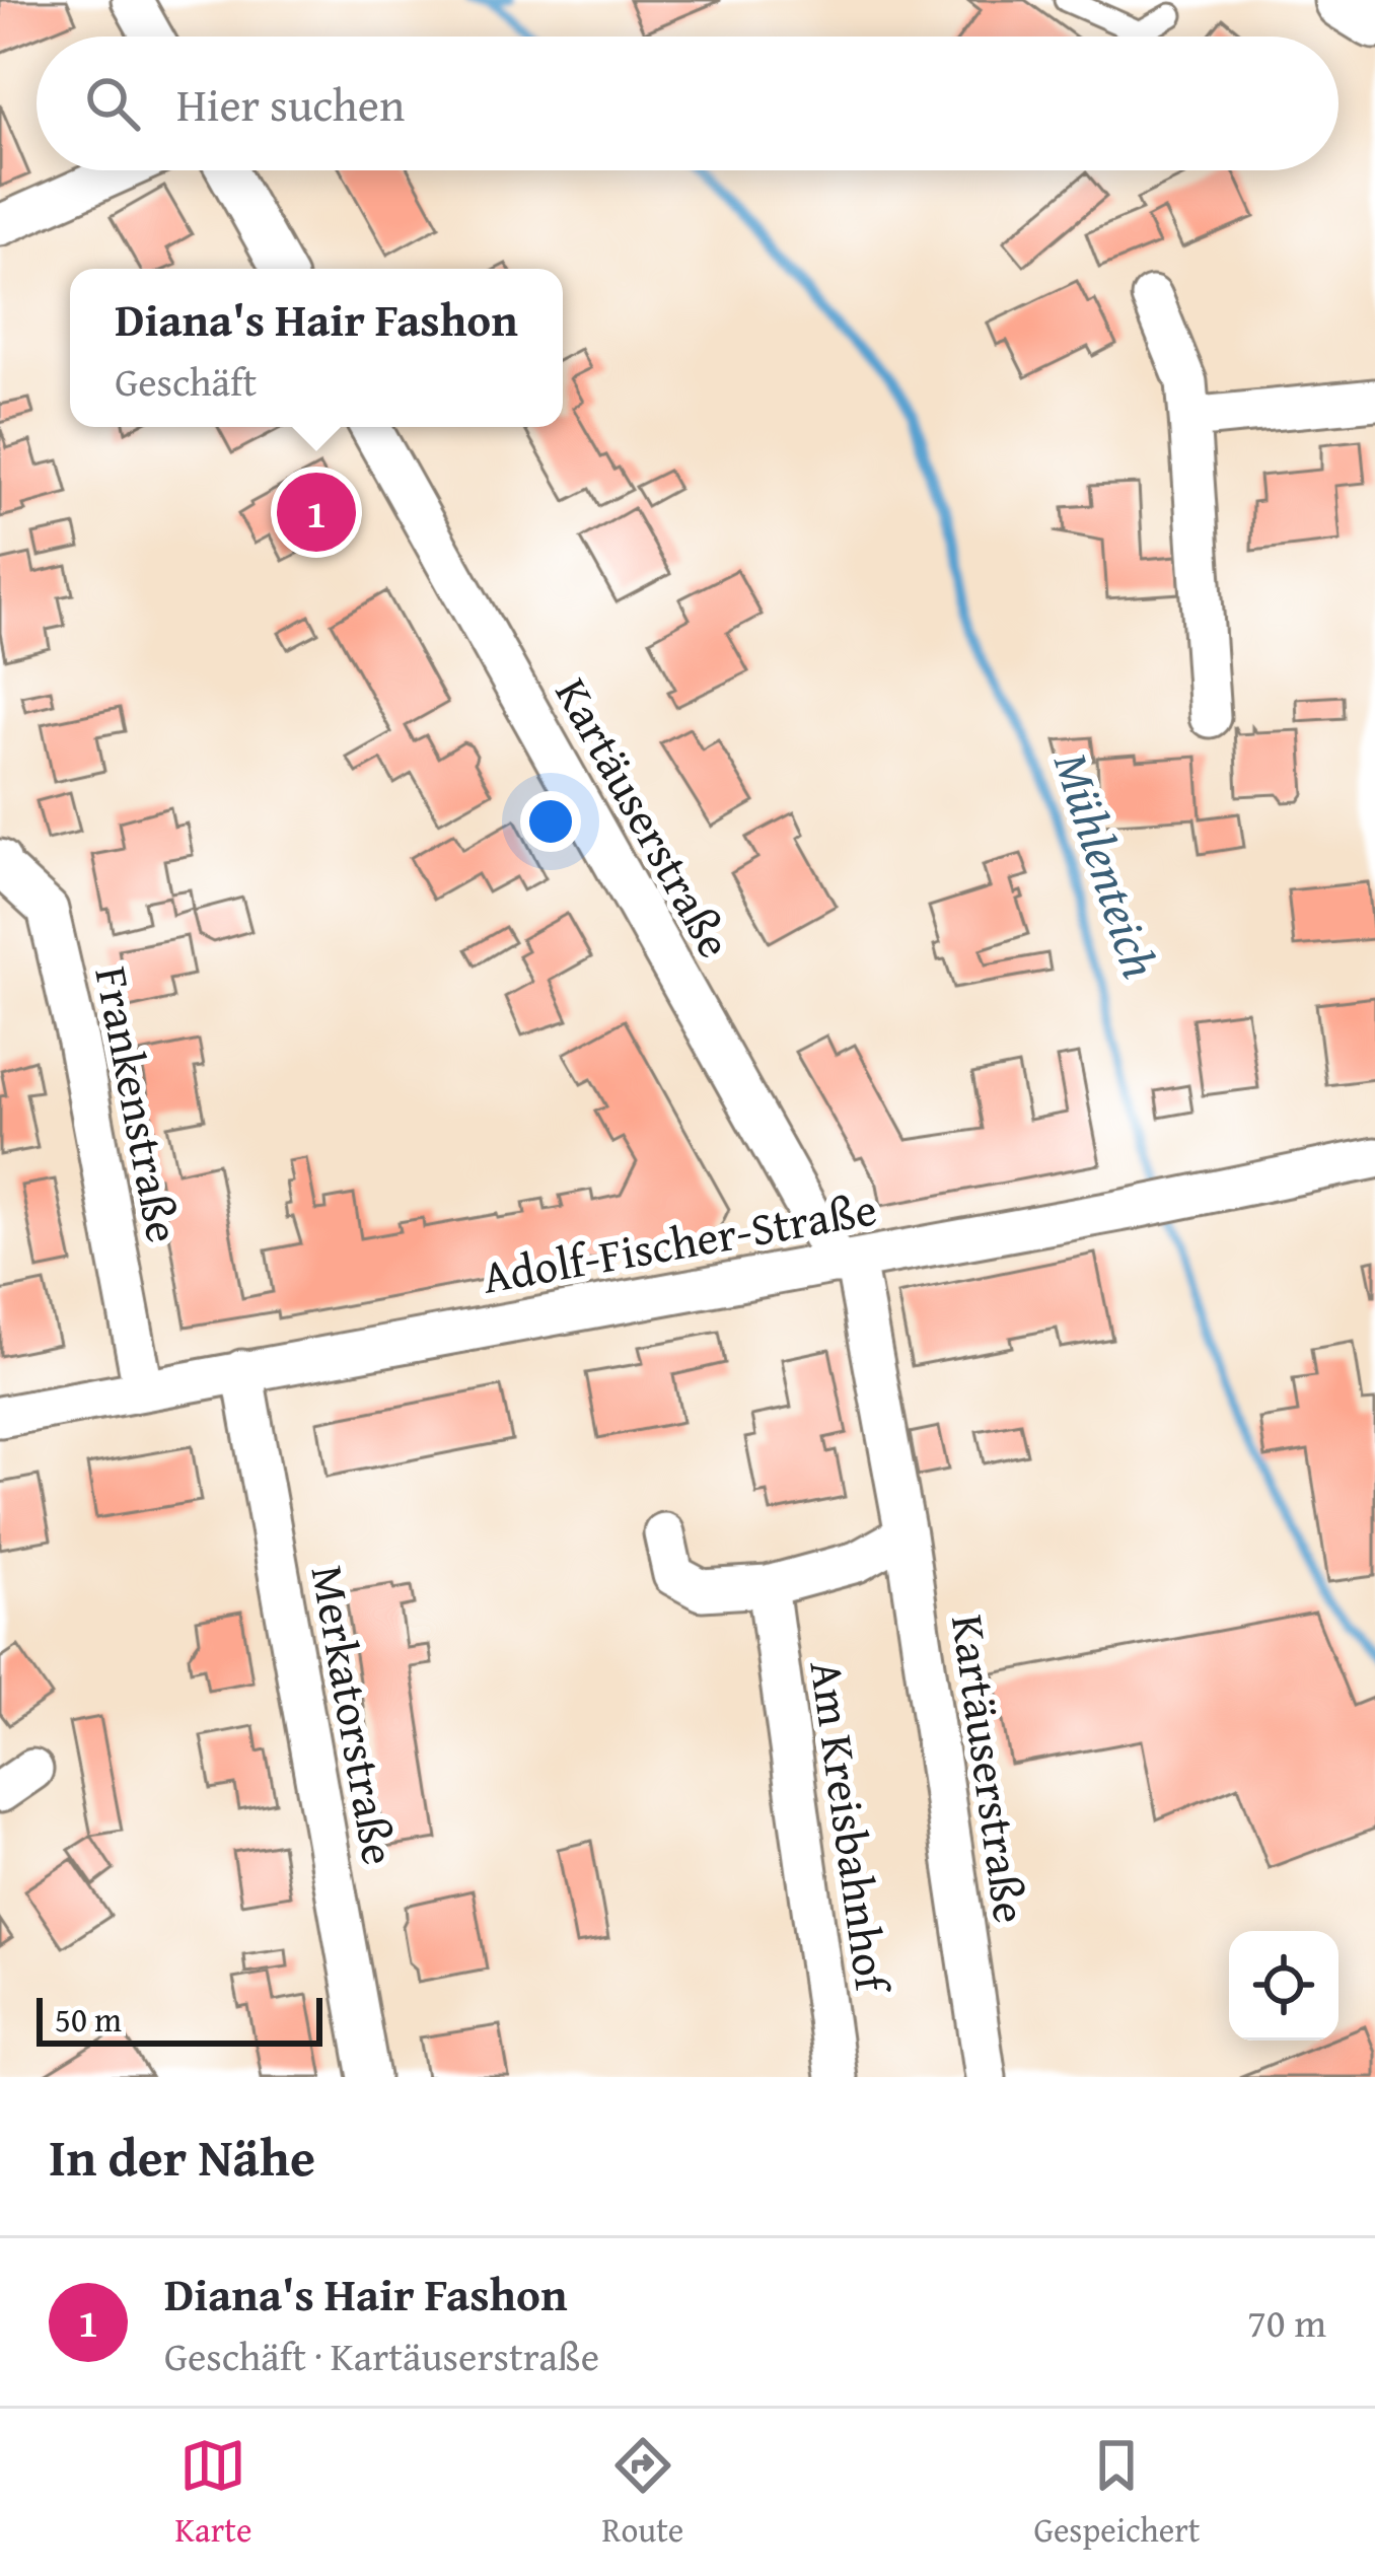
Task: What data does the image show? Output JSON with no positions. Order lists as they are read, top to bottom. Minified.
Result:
{"streets":{"street":["Kartäuserstraße","Frankenstraße","Adolf-Fischer-Straße","Merkatorstraße","Am Kreisbahnhof"]},"crossings":[["Kartäuserstraße","Adolf-Fischer-Straße"],["Frankenstraße","Adolf-Fischer-Straße"],["Adolf-Fischer-Straße","Merkatorstraße"]],"water":["Mühlenteich"],"scale_bar":"50 m","page":{"search":"Hier suchen","popup":["Diana's Hair Fashon","Geschäft"],"pins":"1","scale":"50 m","heading":"In der Nähe","list":[{"mark":"1","name":"Diana's Hair Fashon","note":"Geschäft · Kartäuserstraße","value":"70 m"}],"nav":["Karte","Route","Gespeichert"]}}
